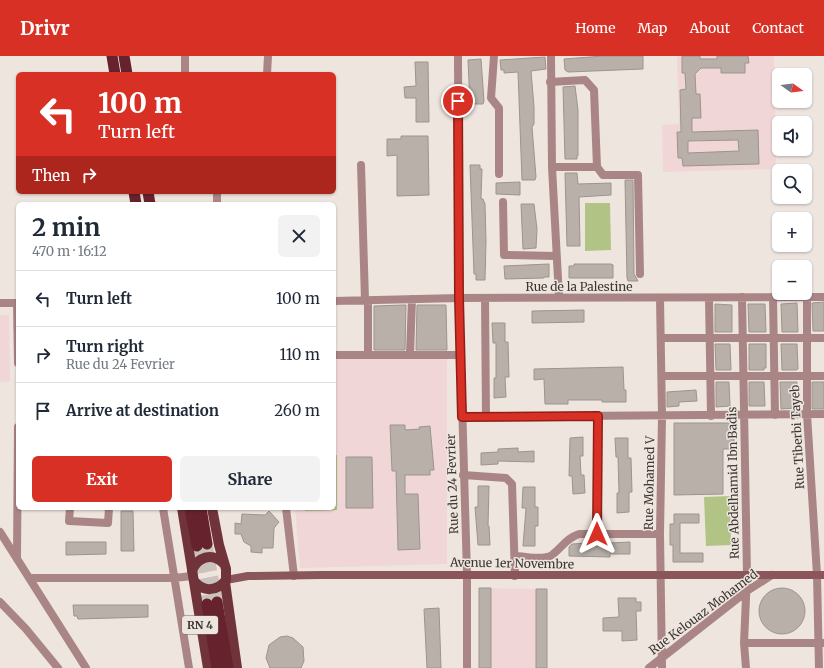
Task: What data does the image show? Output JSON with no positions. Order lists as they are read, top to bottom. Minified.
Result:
{"streets":{"highway":["RN 4"],"main road":["Avenue 1er Novembre"],"street":["Rue de la Palestine","Rue Tiberbi Tayeb","Rue Mohamed V","Rue Abdelhamid Ibn Badis","Rue du 24 Fevrier","Rue Kelouaz Mohamed"]},"crossings":[["Rue de la Palestine","Rue Mohamed V"],["Rue de la Palestine","Rue Abdelhamid Ibn Badis"],["Rue de la Palestine","Rue du 24 Fevrier"],["Rue Tiberbi Tayeb","Avenue 1er Novembre"],["Rue Mohamed V","Avenue 1er Novembre"],["Rue Mohamed V","Rue Kelouaz Mohamed"],["Rue Abdelhamid Ibn Badis","Avenue 1er Novembre"],["Rue Abdelhamid Ibn Badis","Rue Kelouaz Mohamed"],["Rue du 24 Fevrier","Avenue 1er Novembre"],["Avenue 1er Novembre","Rue Kelouaz Mohamed"],["Avenue 1er Novembre","RN 4"]],"north":"right","page":{"header":"Drivr","nav":["Home","Map","About","Contact"],"map_buttons":["+","−"],"turn":["100 m","Turn left"],"then":"Then","heading":["2 min","470 m · 16:12"],"list":[{"name":"Turn left","value":"100 m"},{"name":"Turn right","note":"Rue du 24 Fevrier","value":"110 m"},{"name":"Arrive at destination","value":"260 m"}],"buttons":["Exit","Share"]}}
